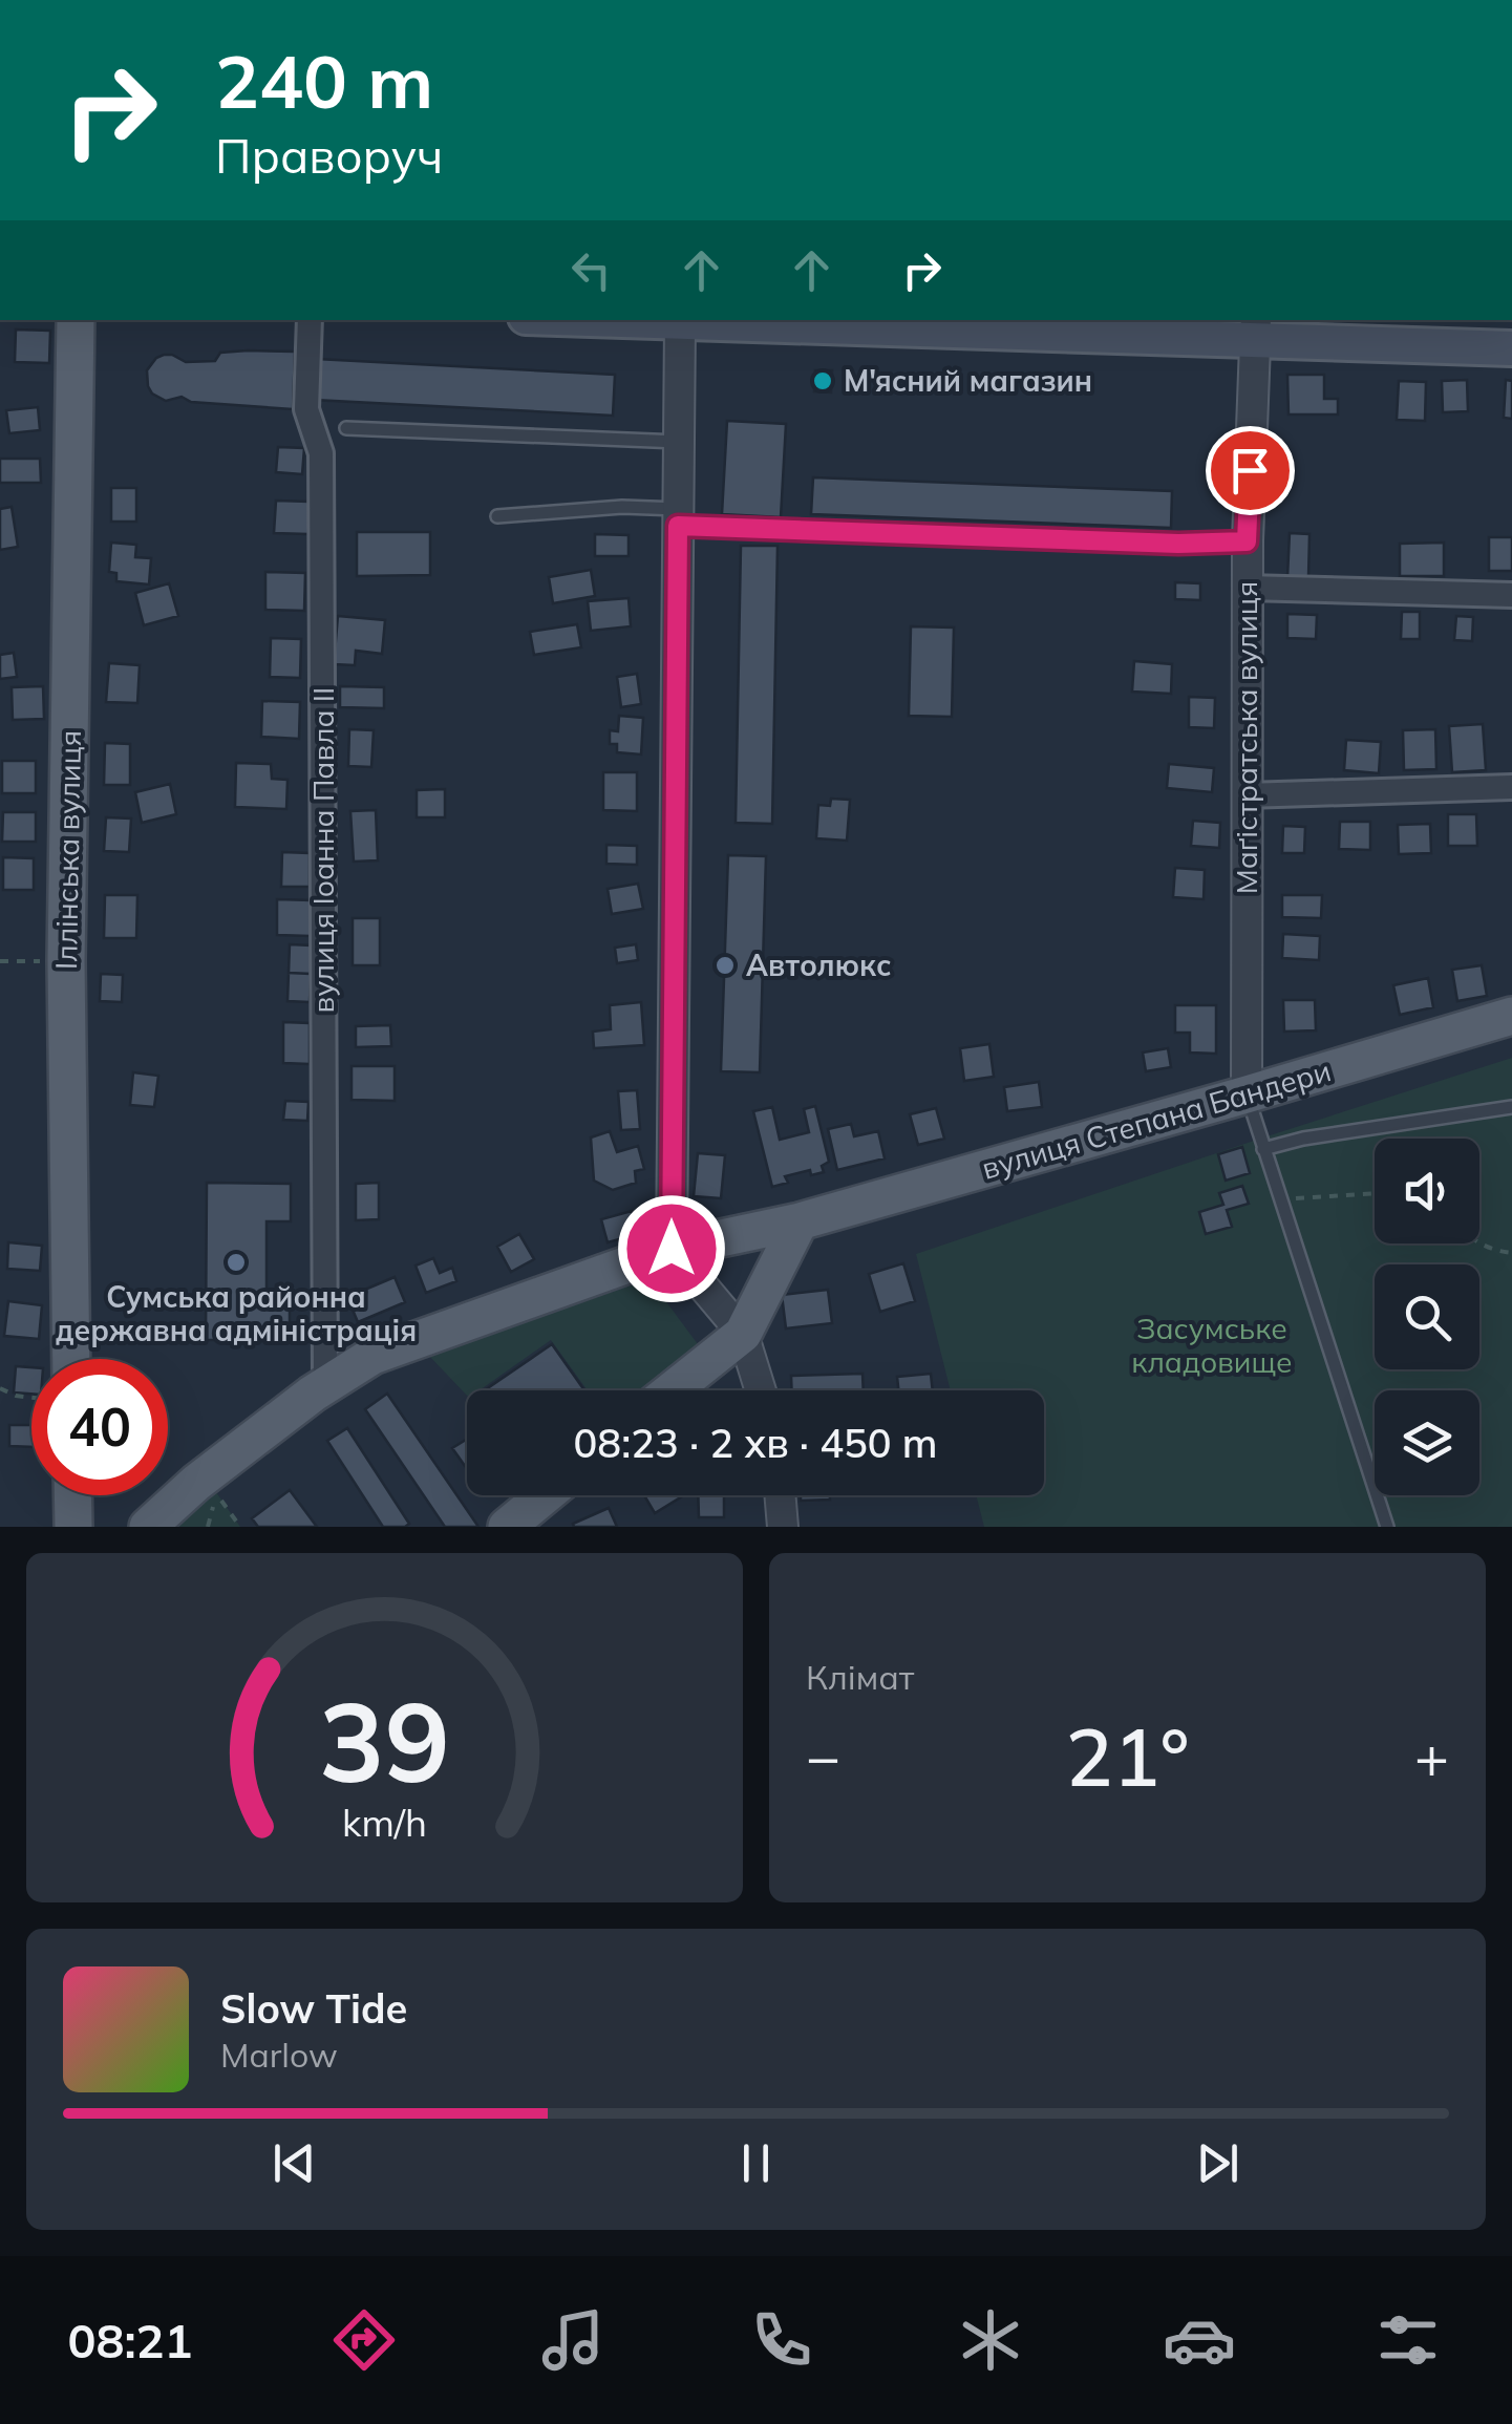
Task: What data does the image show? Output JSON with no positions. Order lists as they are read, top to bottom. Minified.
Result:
{"streets":{"main road":["Іллінська вулиця","вулиця Степана Бандери"],"street":["Маґістратська вулиця","вулиця Іоанна Павла II"]},"crossings":[["Маґістратська вулиця","вулиця Степана Бандери"],["вулиця Іоанна Павла II","вулиця Степана Бандери"]],"parks":["Засумське кладовище"],"places":["М'ясний магазин","Автолюкс","Сумська районна державна адміністрація"],"page":{"turn":["240 m","Праворуч"],"limit":"40","trip":"08:23 · 2 хв · 450 m","tile":"Клімат","heat":["−","21°","+"],"song":["Slow Tide","Marlow"],"tabs":"08:21","gauge":["39","km/h"]}}
